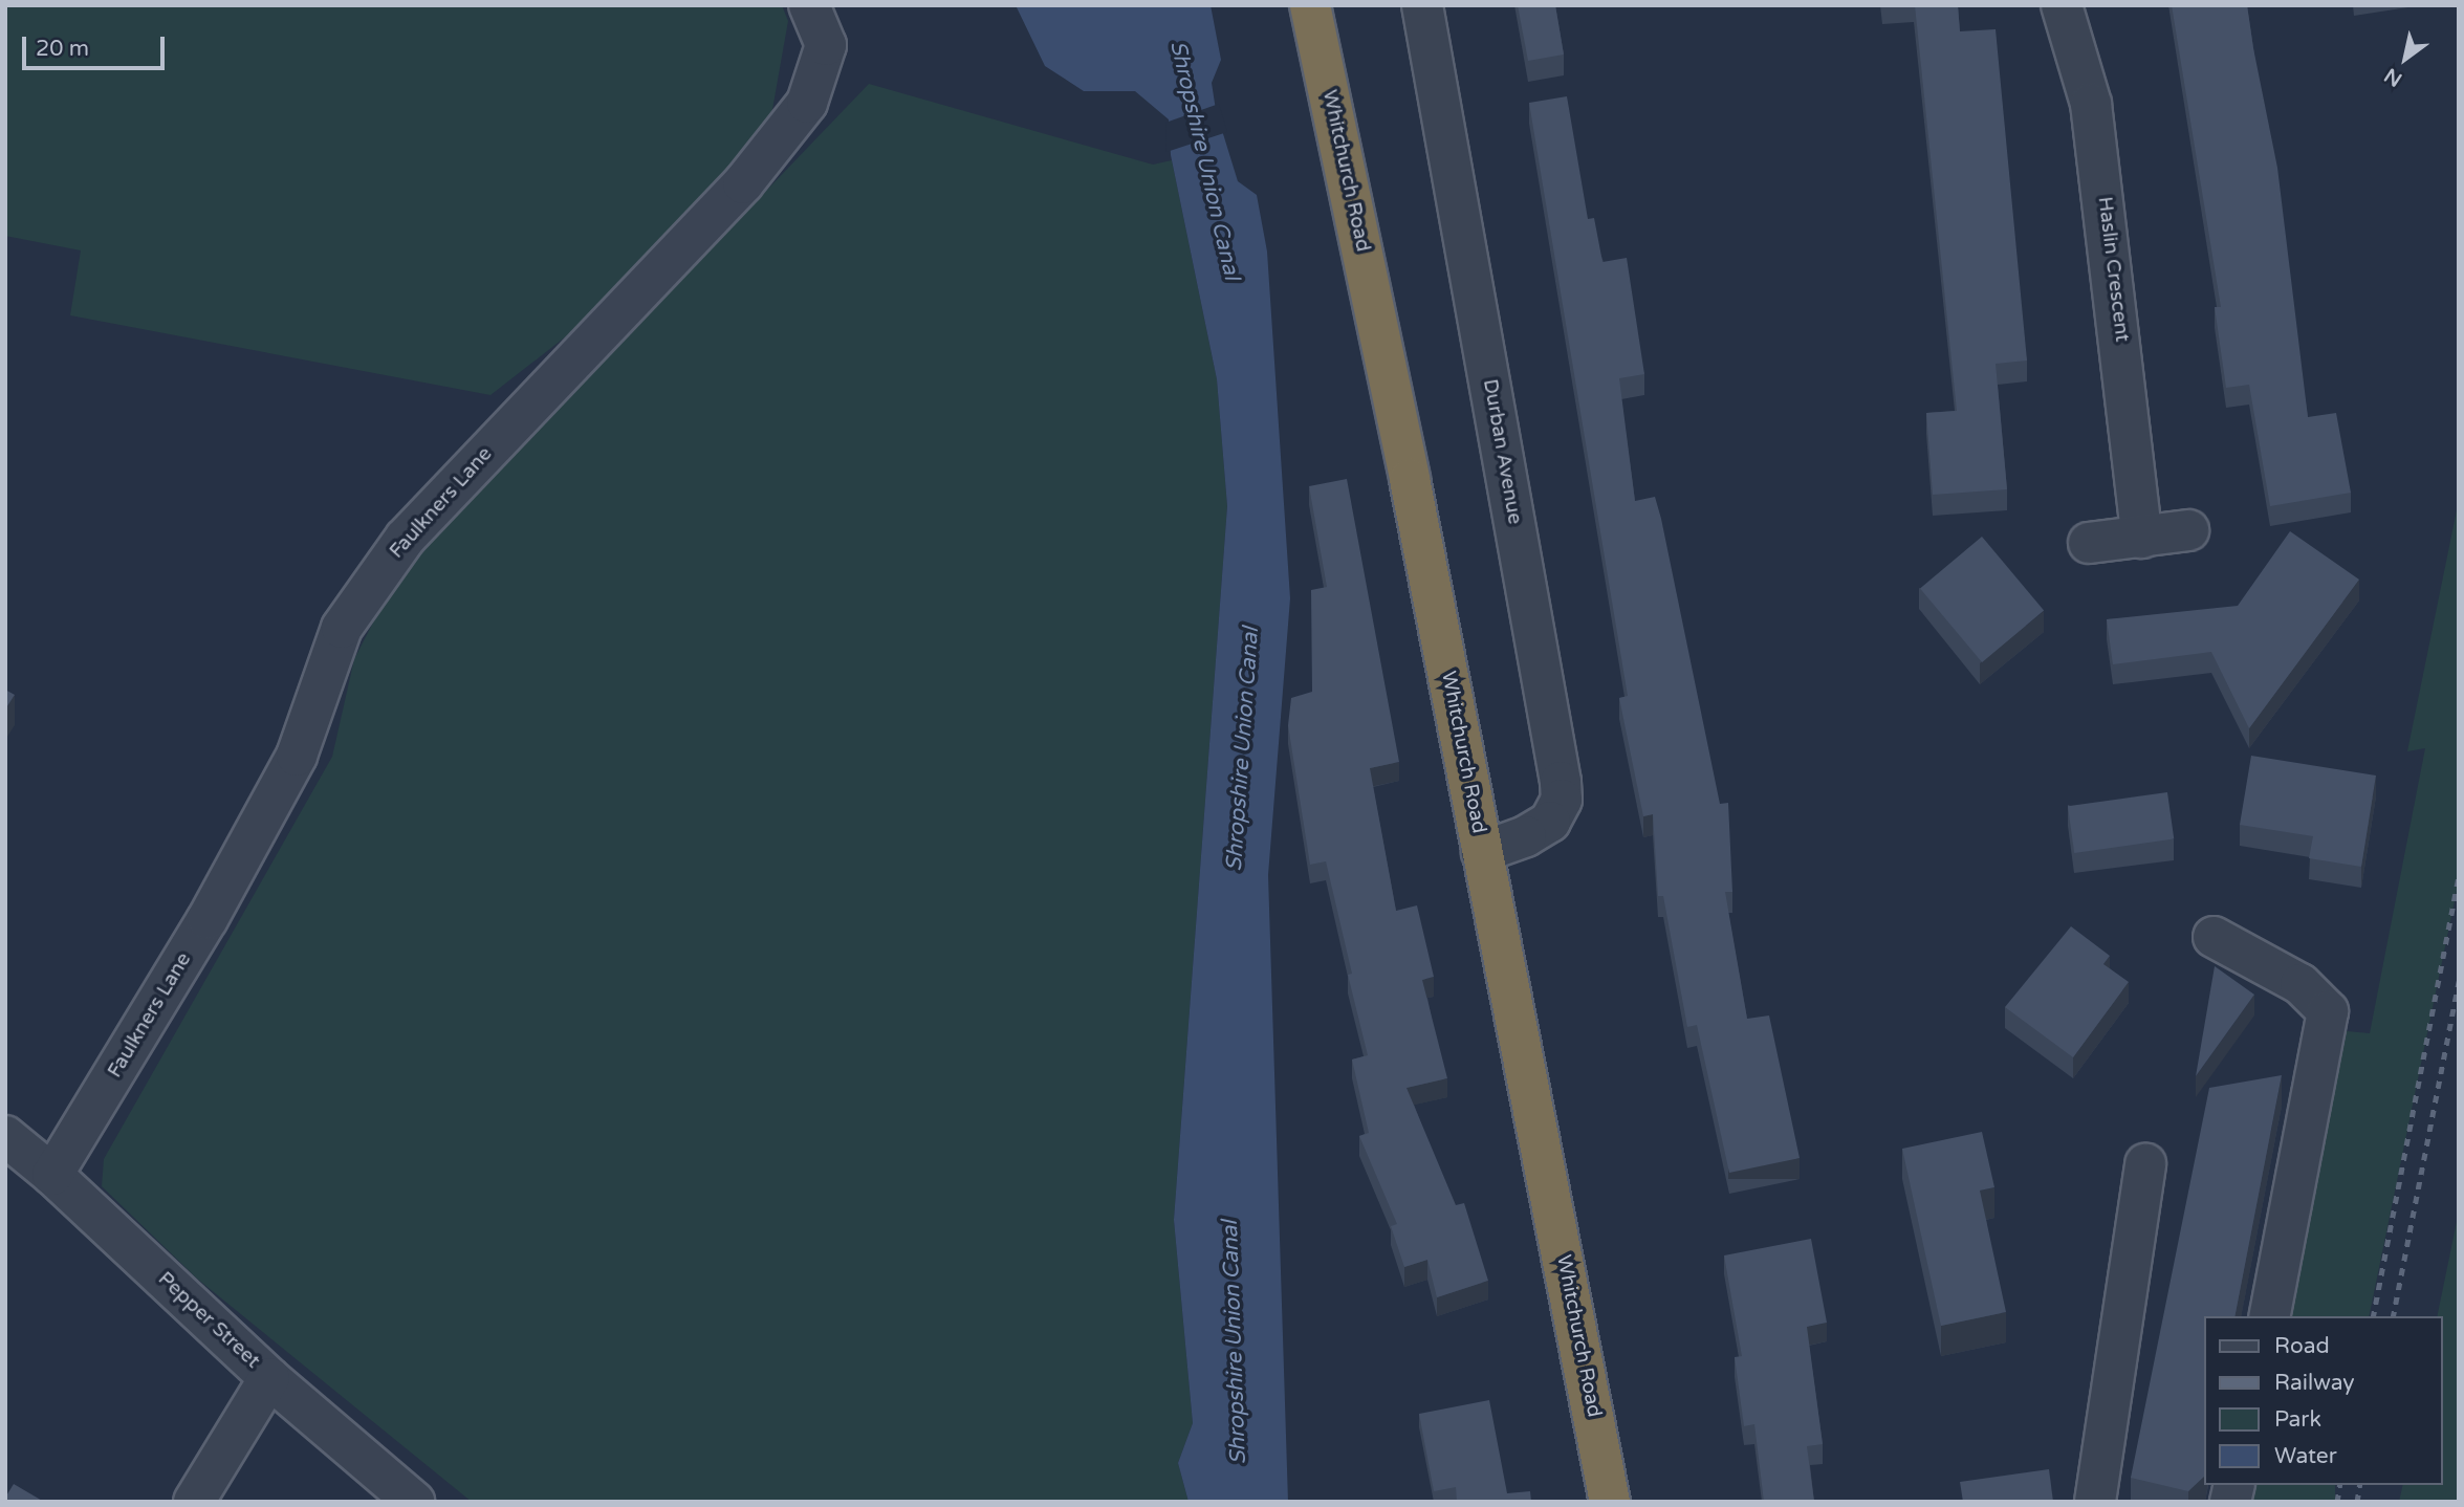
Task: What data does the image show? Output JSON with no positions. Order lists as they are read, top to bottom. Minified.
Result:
{"streets":{"highway":["Whitchurch Road"],"street":["Haslin Crescent","Durban Avenue","Faulkners Lane","Pepper Street"]},"crossings":[["Whitchurch Road","Durban Avenue"],["Faulkners Lane","Pepper Street"]],"water":["Shropshire Union Canal"],"legend":["Road","Railway","Park","Water"],"scale_bar":"20 m","north":"bottom left"}
